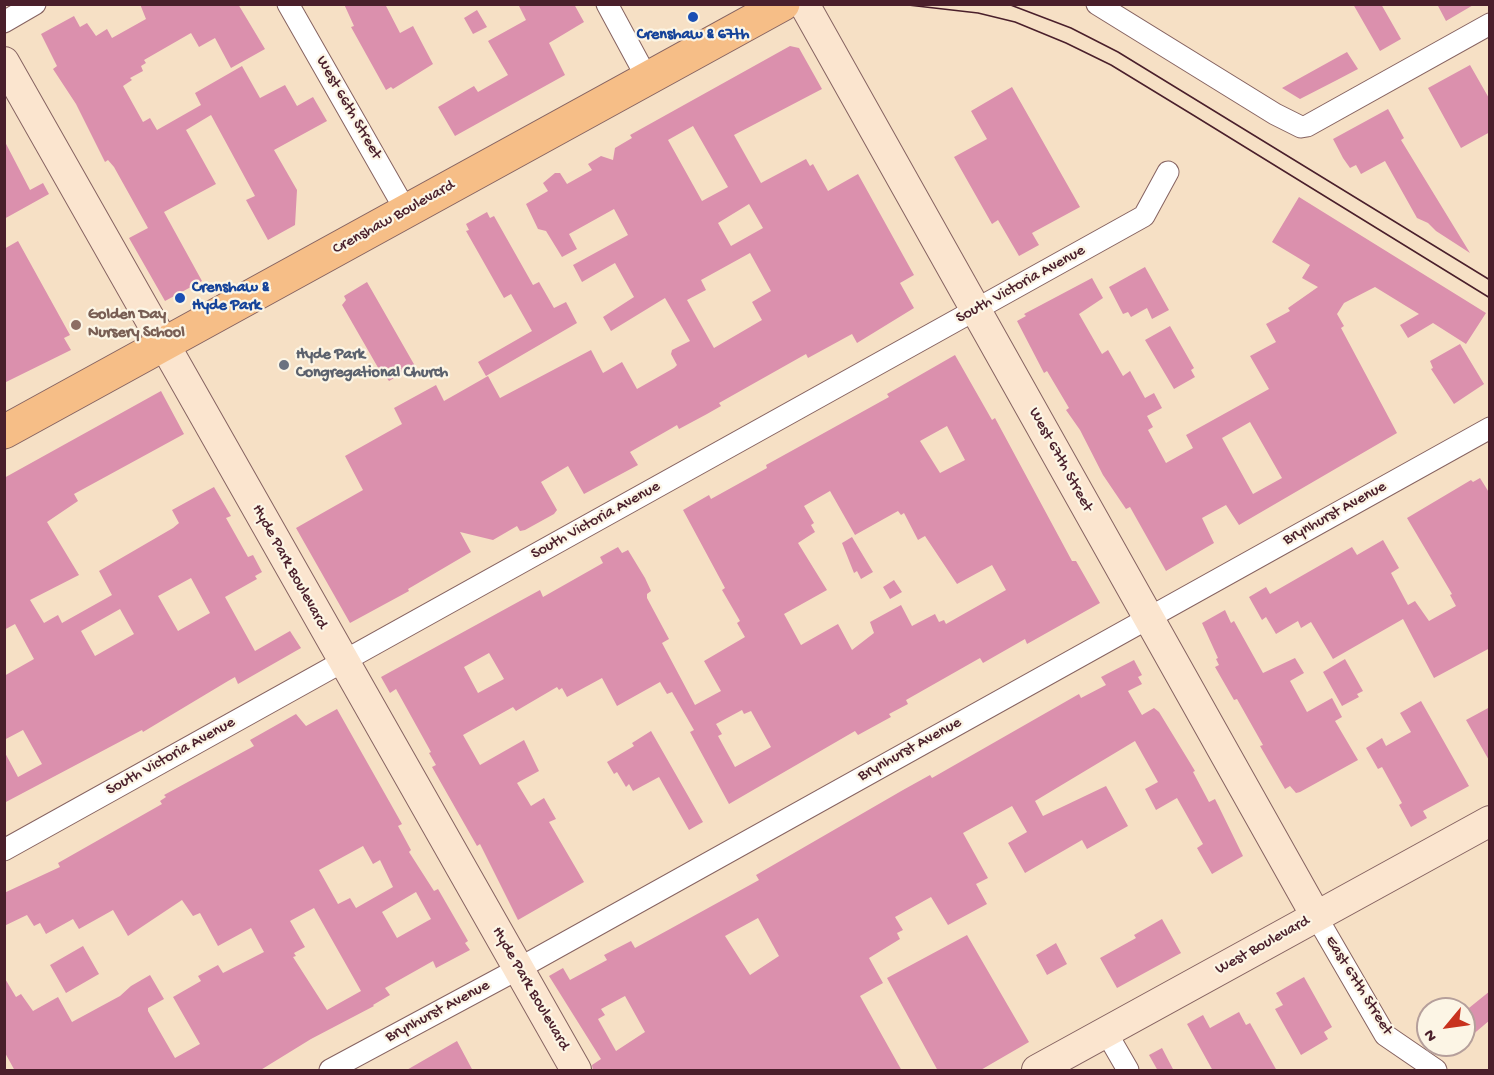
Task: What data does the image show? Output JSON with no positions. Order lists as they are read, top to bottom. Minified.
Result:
{"streets":{"main road":["Crenshaw Boulevard"],"street":["West 66th Street","South Victoria Avenue","West 67th Street","Brynhurst Avenue","Hyde Park Boulevard","West Boulevard","East 67th Street"]},"crossings":[["West 66th Street","Crenshaw Boulevard"],["Crenshaw Boulevard","Hyde Park Boulevard"],["South Victoria Avenue","West 67th Street"],["South Victoria Avenue","Hyde Park Boulevard"],["West 67th Street","Brynhurst Avenue"],["West 67th Street","West Boulevard"],["West 67th Street","East 67th Street"],["Brynhurst Avenue","Hyde Park Boulevard"],["West Boulevard","East 67th Street"]],"places":["Crenshaw & 67th","Crenshaw & Hyde Park","Golden Day Nursery School","Hyde Park Congregational Church"],"north":"bottom left"}
